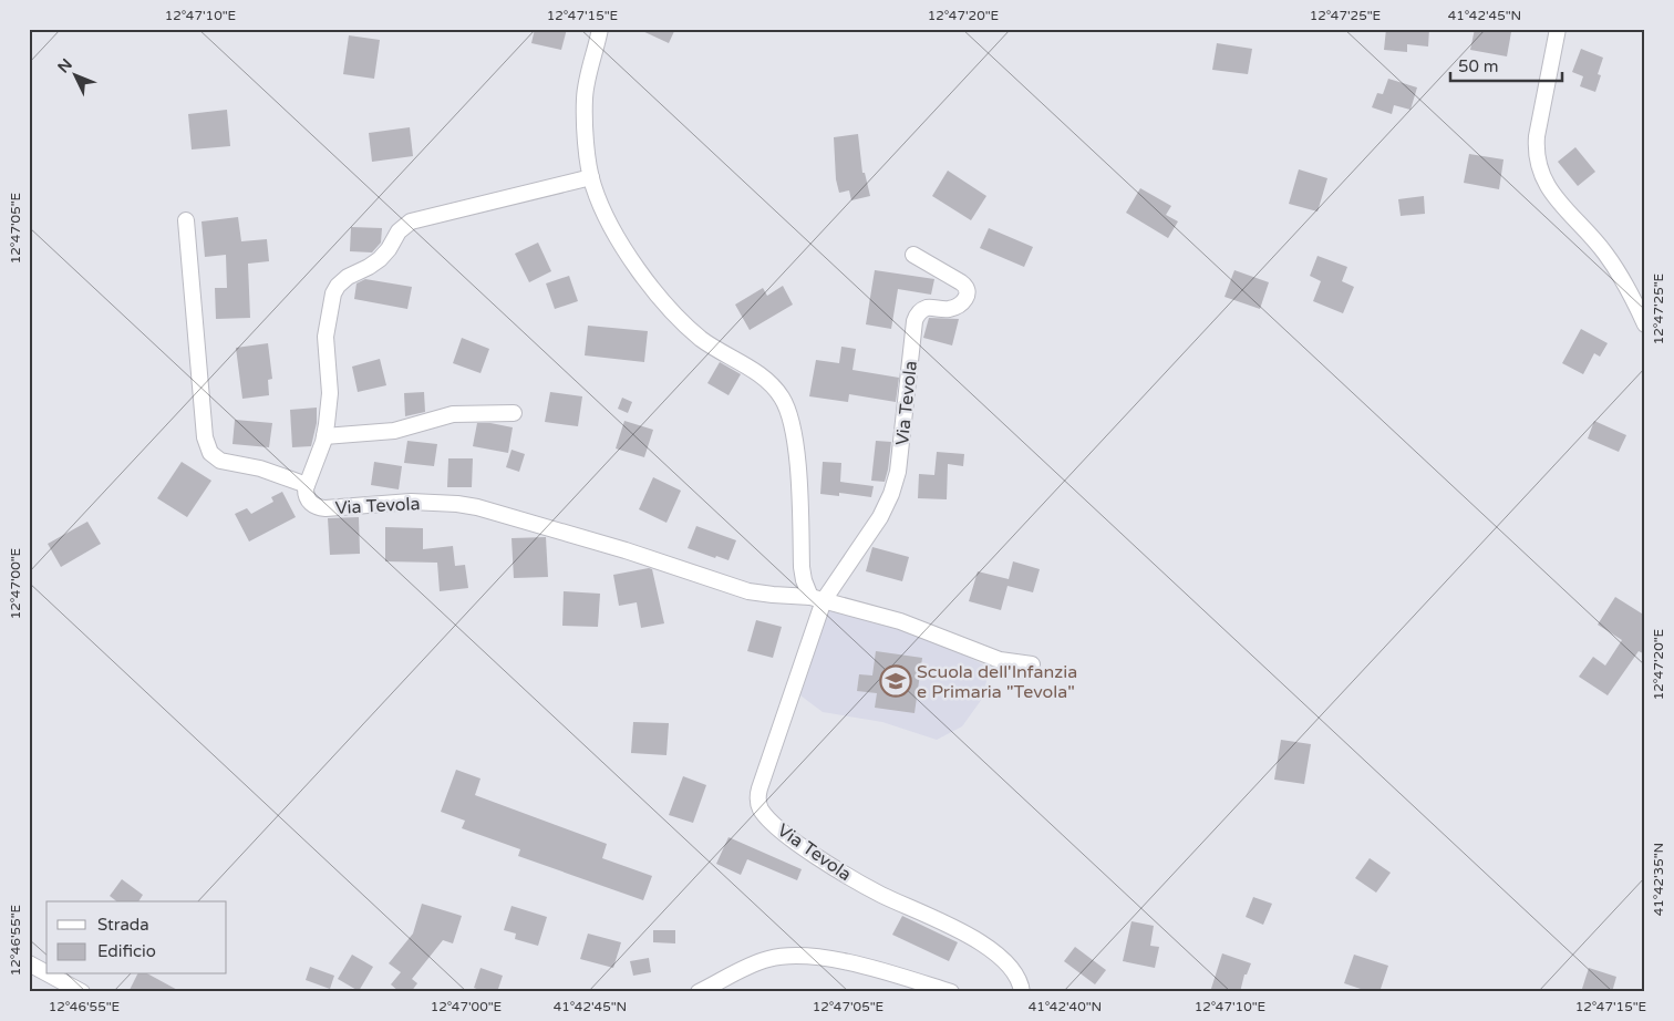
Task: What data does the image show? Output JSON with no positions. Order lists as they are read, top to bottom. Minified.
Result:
{"streets":{"street":["Via Tevola"]},"places":{"school or university":["Scuola dell'Infanzia e Primaria \"Tevola\""]},"legend":["Strada","Edificio"],"scale_bar":"50 m","north":"top left","coordinates":["12°47'10\"E","12°47'15\"E","12°47'20\"E","12°47'25\"E","41°42'45\"N","12°47'05\"E","12°47'00\"E","41°42'35\"N","12°46'55\"E","41°42'40\"N"]}
